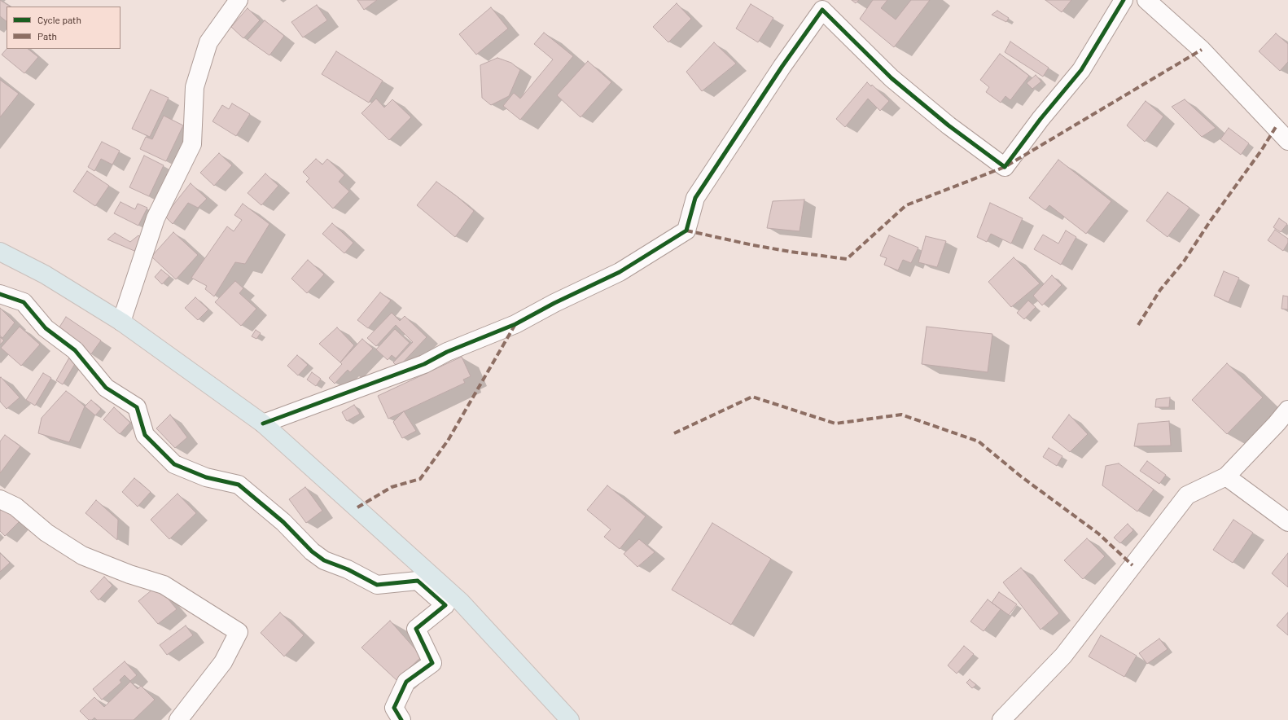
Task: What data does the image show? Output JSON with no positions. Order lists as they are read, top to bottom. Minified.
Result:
{"legend":["Cycle path","Path"]}
